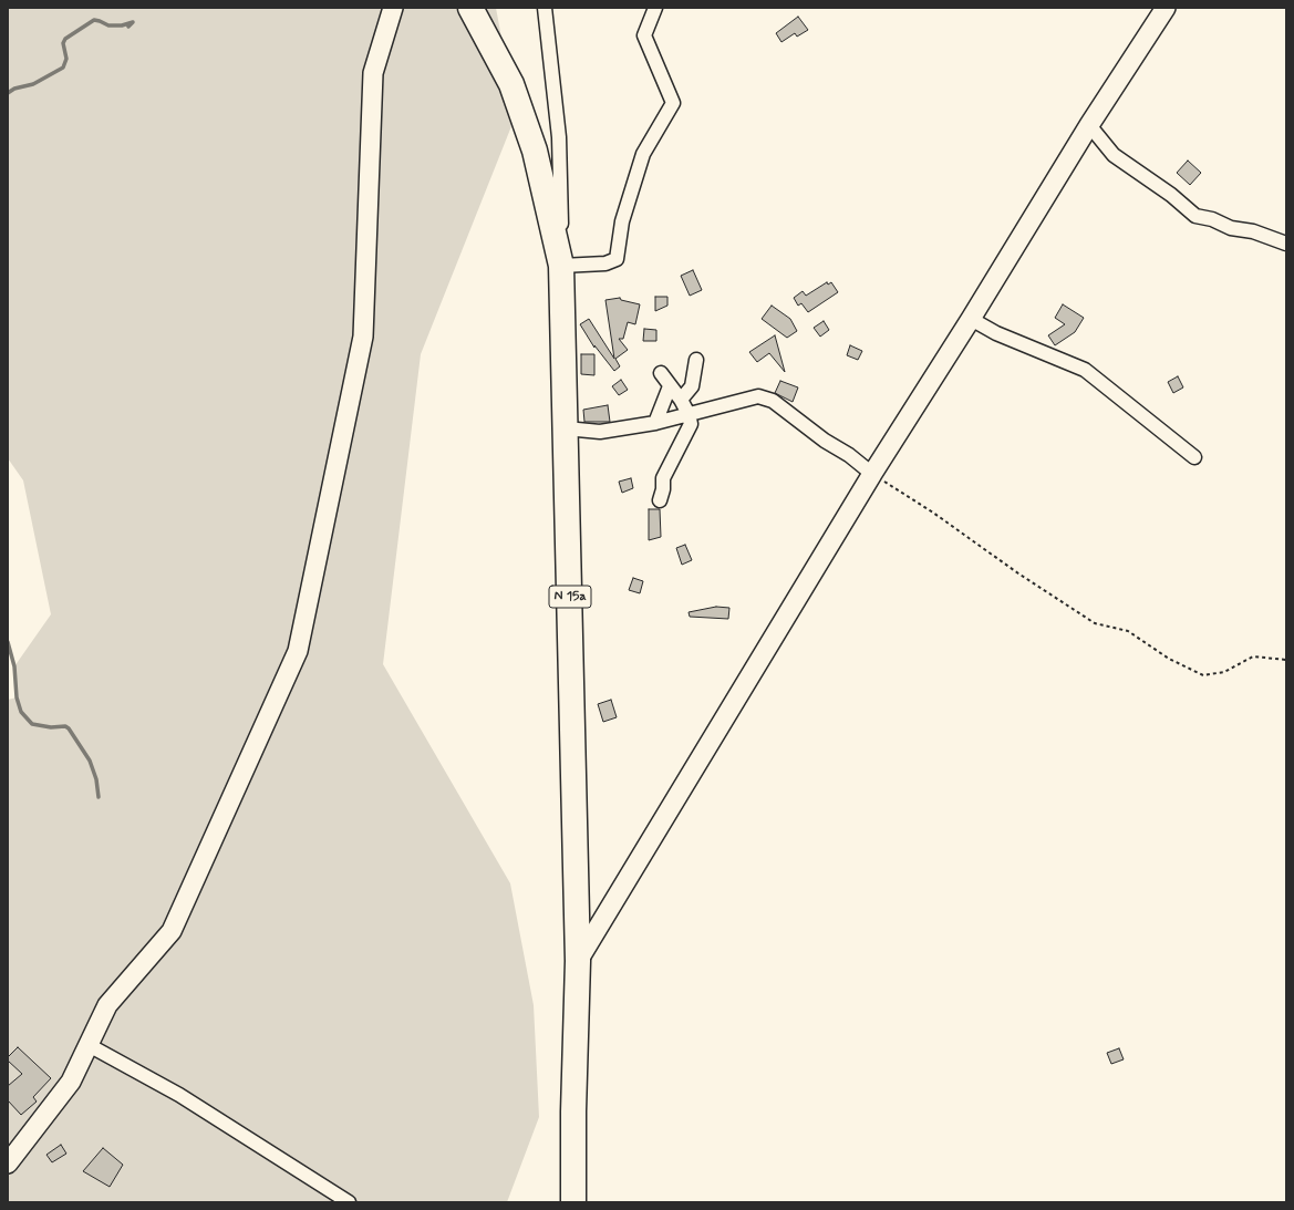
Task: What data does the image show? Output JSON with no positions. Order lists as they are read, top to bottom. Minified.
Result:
{"streets":{"highway":["N 15a"]}}
